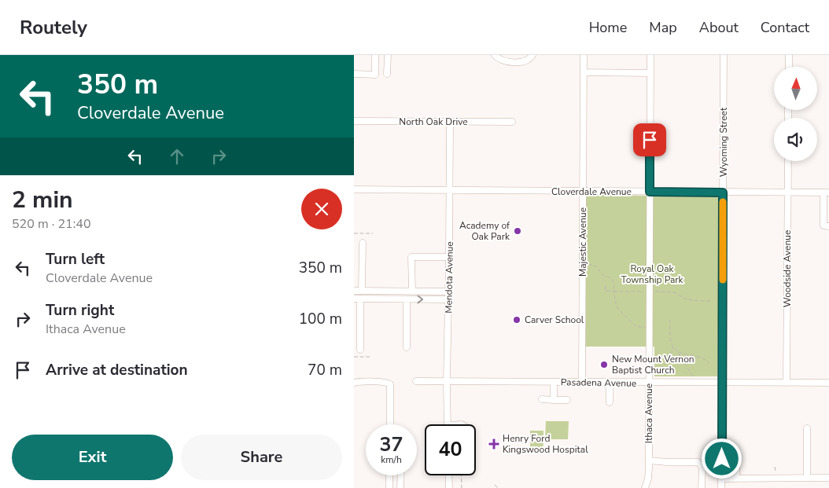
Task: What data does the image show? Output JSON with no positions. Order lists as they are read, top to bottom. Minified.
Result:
{"streets":{"street":["North Oak Drive","Wyoming Street","Cloverdale Avenue","Majestic Avenue","Woodside Avenue","Mendota Avenue","Pasadena Avenue","Ithaca Avenue"]},"crossings":[["North Oak Drive","Mendota Avenue"],["Wyoming Street","Cloverdale Avenue"],["Wyoming Street","Pasadena Avenue"],["Cloverdale Avenue","Majestic Avenue"],["Cloverdale Avenue","Woodside Avenue"],["Cloverdale Avenue","Mendota Avenue"],["Cloverdale Avenue","Ithaca Avenue"],["Majestic Avenue","Pasadena Avenue"],["Woodside Avenue","Pasadena Avenue"],["Mendota Avenue","Pasadena Avenue"],["Pasadena Avenue","Ithaca Avenue"]],"parks":["Royal Oak Township Park"],"places":{"other":["Academy of Oak Park","Carver School","New Mount Vernon Baptist Church"],"health":["Henry Ford Kingswood Hospital"]},"north":"top","page":{"header":"Routely","nav":["Home","Map","About","Contact"],"turn":["350 m","Cloverdale Avenue"],"heading":["2 min","520 m · 21:40"],"list":[{"name":"Turn left","note":"Cloverdale Avenue","value":"350 m"},{"name":"Turn right","note":"Ithaca Avenue","value":"100 m"},{"name":"Arrive at destination","value":"70 m"}],"speed":"37 km/h","limit":"40","buttons":["Exit","Share"]}}
